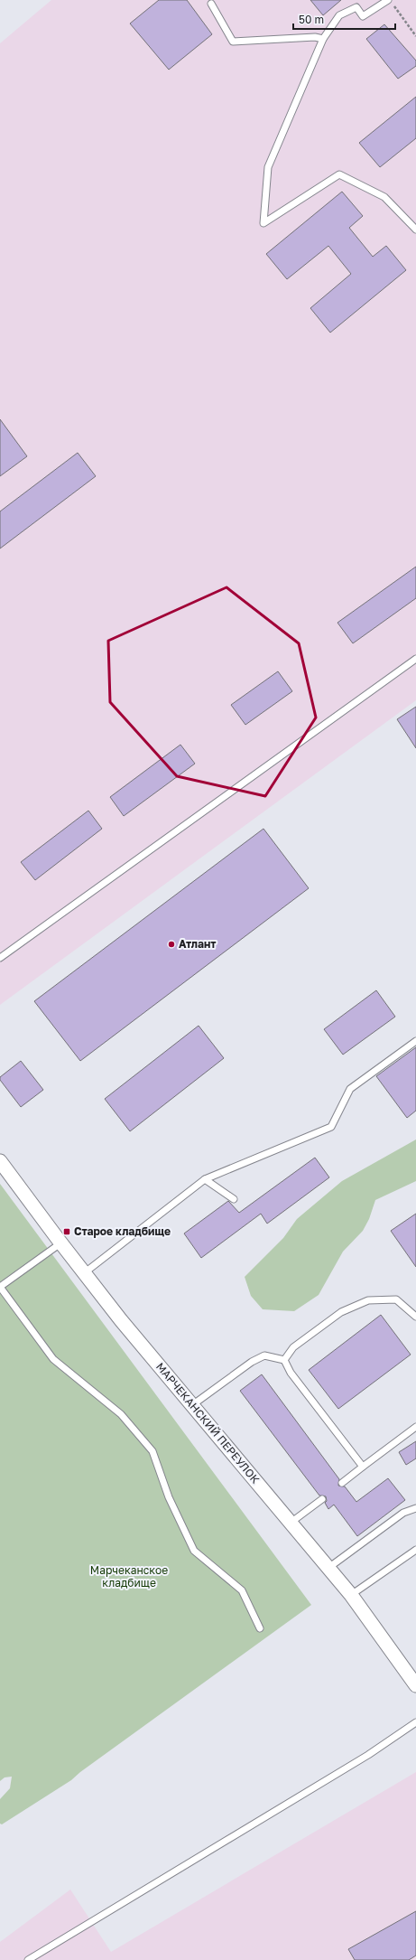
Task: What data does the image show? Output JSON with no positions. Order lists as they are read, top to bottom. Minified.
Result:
{"streets":{"street":["МАРЧЕКАНСКИЙ ПЕРЕУЛОК"]},"parks":["Марчеканское кладбище"],"places":{"other":["Атлант"],"transit":["Старое кладбище"]},"scale_bar":"50 m"}
